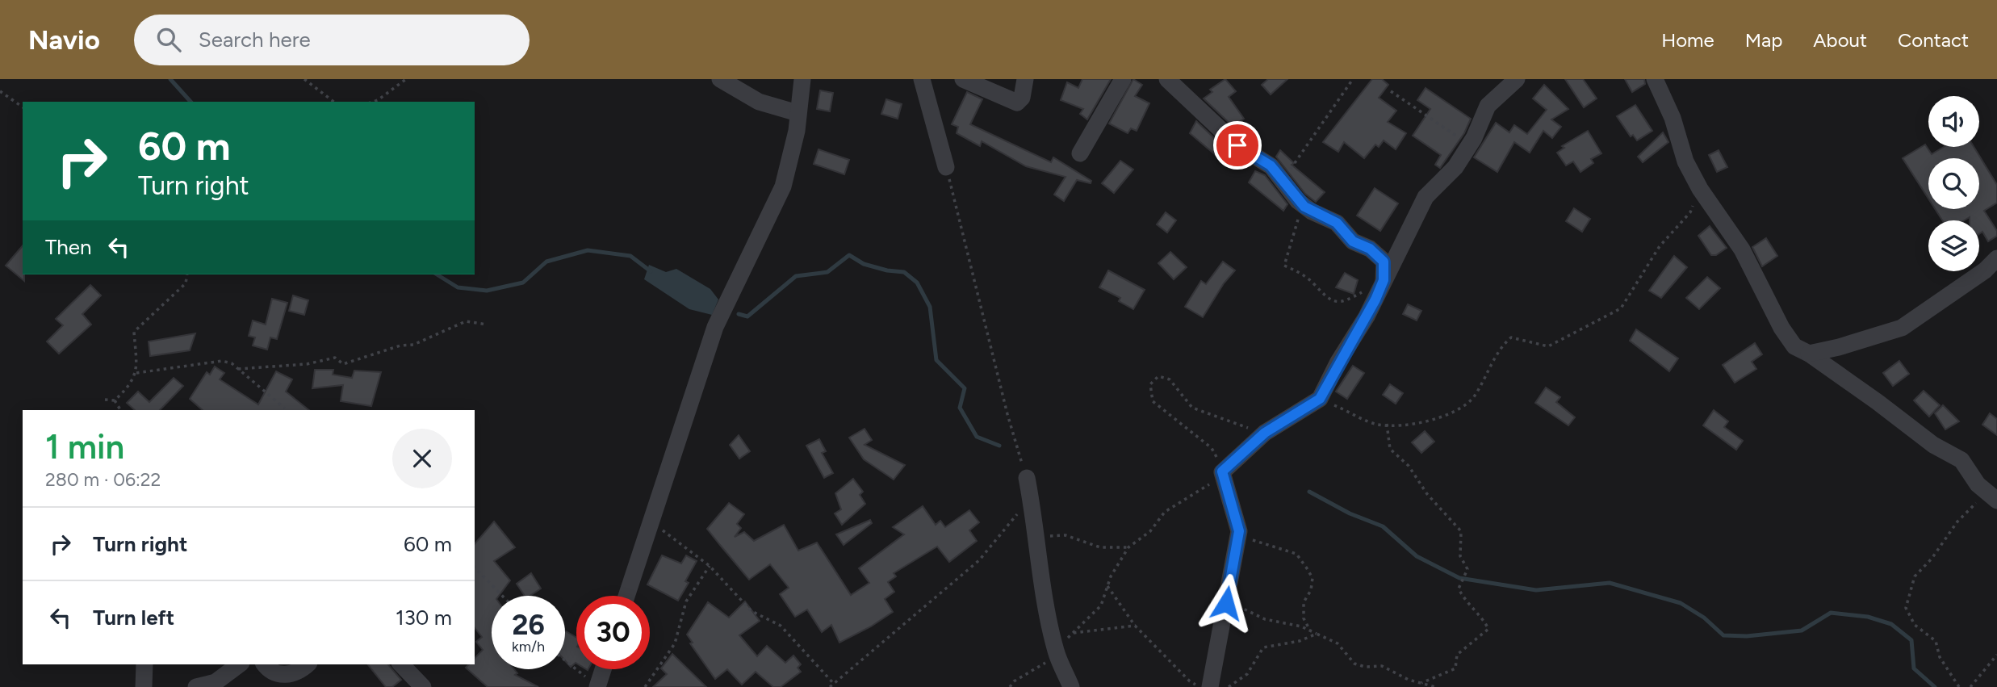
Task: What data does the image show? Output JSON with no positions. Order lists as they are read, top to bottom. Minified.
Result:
{"page":{"header":"Navio","search":"Search here","nav":["Home","Map","About","Contact"],"turn":["60 m","Turn right"],"then":"Then","heading":["1 min","280 m · 06:22"],"list":[{"name":"Turn right","value":"60 m"},{"name":"Turn left","value":"130 m"}],"speed":"26 km/h","limit":"30"}}
